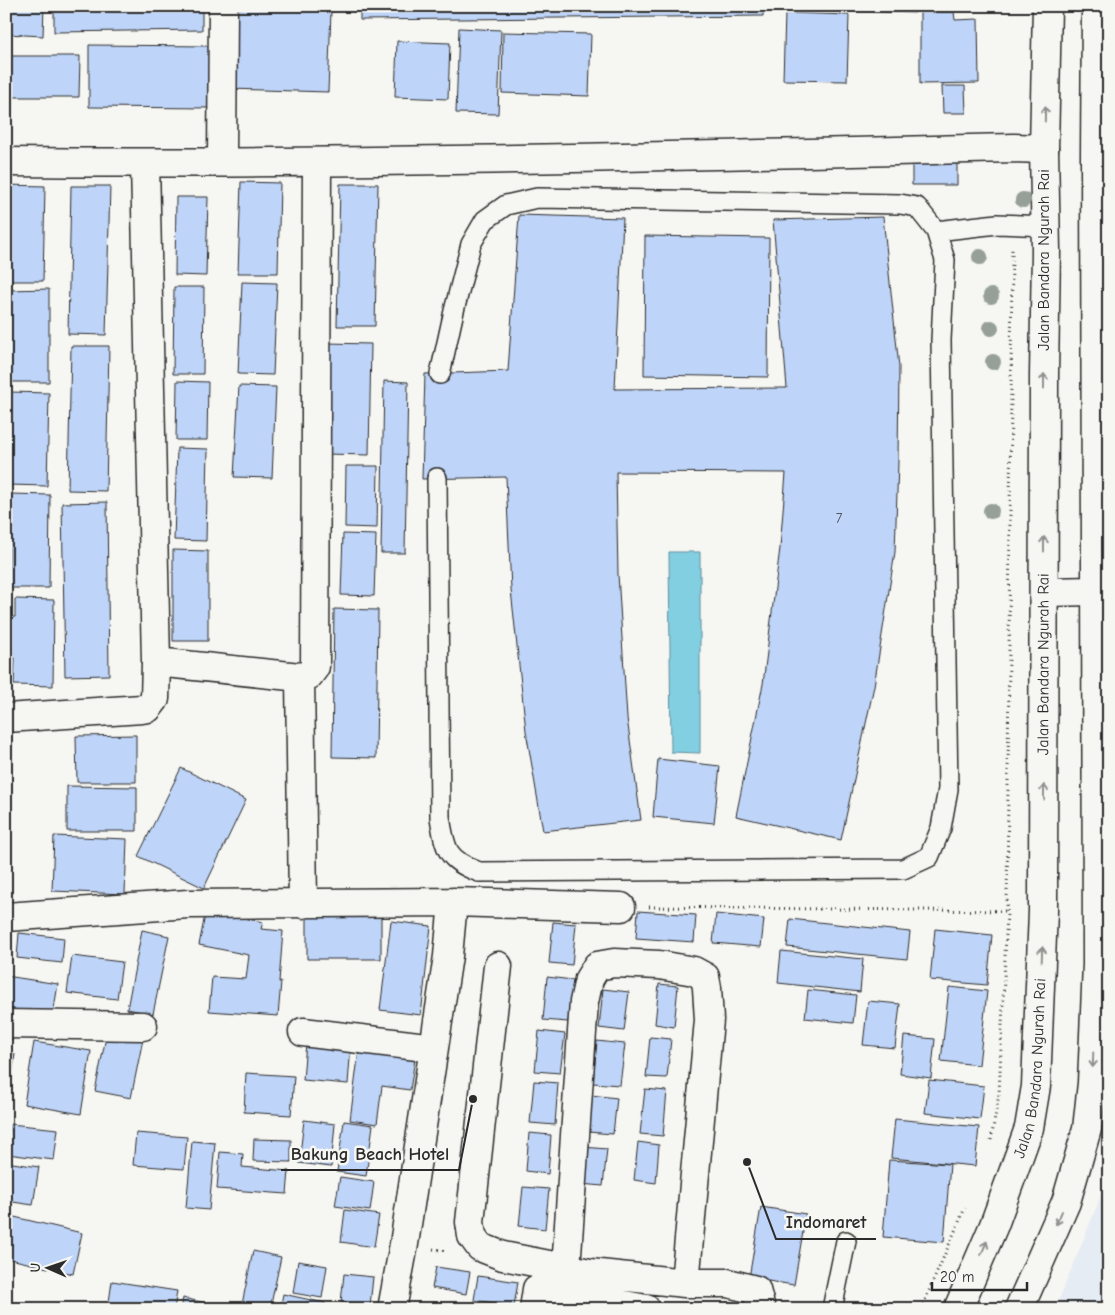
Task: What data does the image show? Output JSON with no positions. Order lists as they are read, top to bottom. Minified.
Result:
{"streets":{"street":["Jalan Bandara Ngurah Rai"]},"places":["Bakung Beach Hotel","Indomaret"],"house_numbers":["7"],"scale_bar":"20 m","north":"left"}
